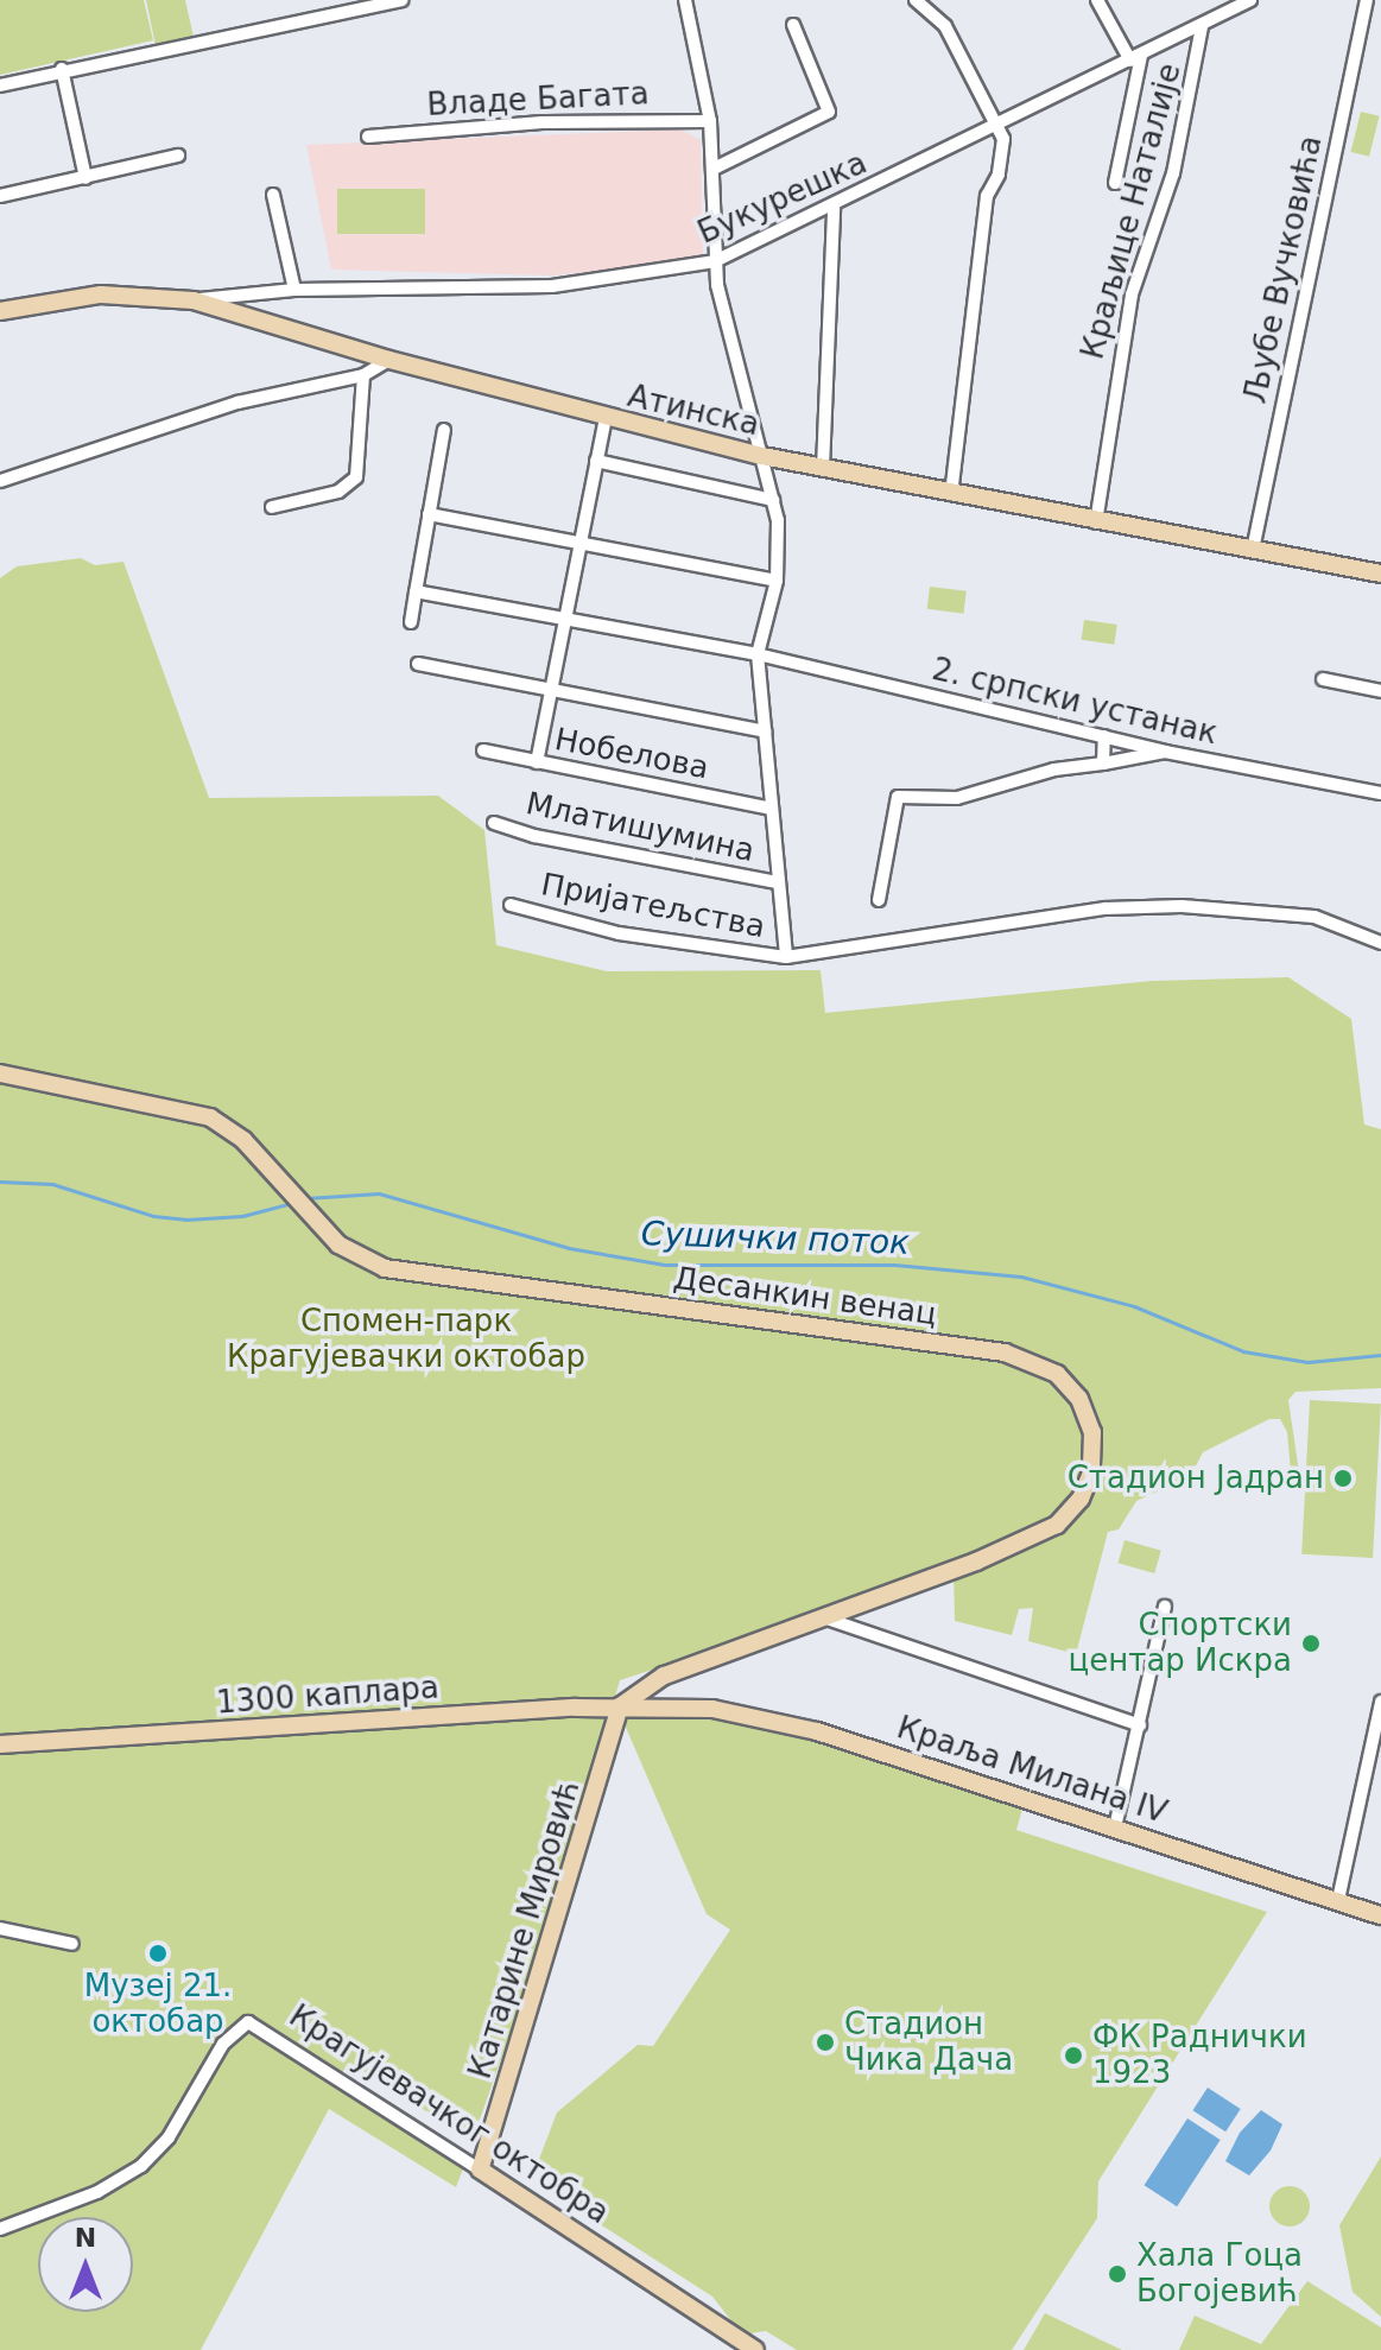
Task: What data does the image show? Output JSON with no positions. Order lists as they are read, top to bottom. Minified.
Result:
{"streets":{"street":["Владе Багата","Букурешка","Краљице Наталије","Љубе Вучковића","Атинска","2. српски устанак","Нобелова","Млатишумина","Пријатељства","Десанкин венац","1300 каплара","Краља Милана IV","Катарине Мировић","Крагујевачког октобра"]},"crossings":[["Букурешка","Краљице Наталије"],["Букурешка","Атинска"],["Краљице Наталије","Атинска"],["Љубе Вучковића","Атинска"],["Десанкин венац","1300 каплара"],["Десанкин венац","Катарине Мировић"],["1300 каплара","Краља Милана IV"],["1300 каплара","Катарине Мировић"],["Катарине Мировић","Крагујевачког октобра"]],"water":["Сушички поток"],"parks":["Спомен-парк Крагујевачки октобар"],"places":["Стадион Јадран","Спортски центар Искра","Музеј 21. октобар","Стадион Чика Дача","ФК Раднички 1923","Хала Гоца Богојевић"],"north":"top"}
